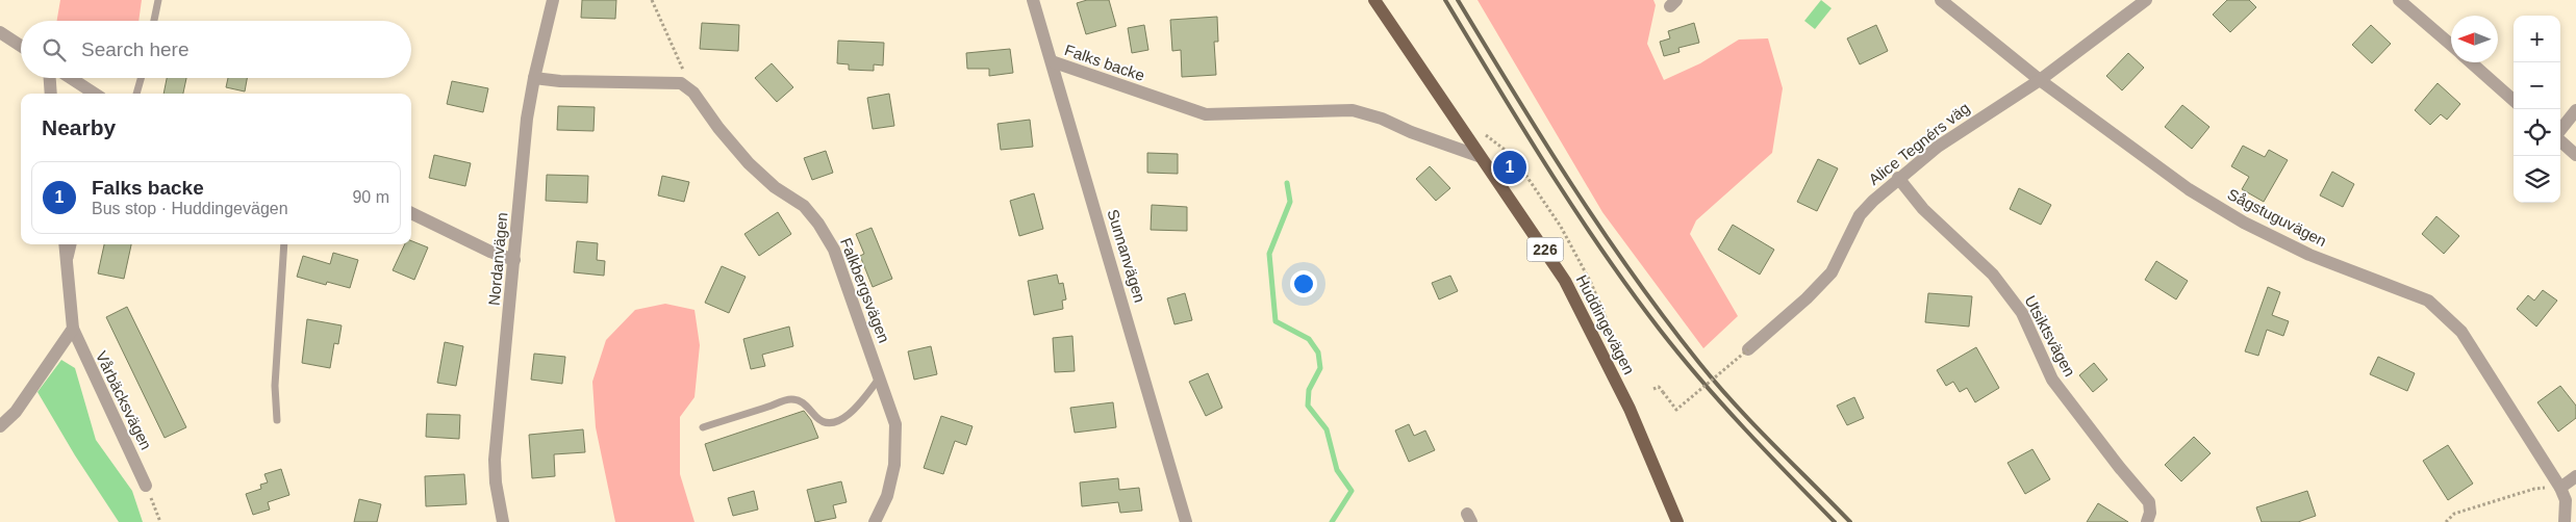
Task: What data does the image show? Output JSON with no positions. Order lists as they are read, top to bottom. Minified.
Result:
{"streets":{"main road":["226","Huddingevägen"],"street":["Falks backe","Alice Tegnérs väg","Sågstuguvägen","Sunnanvägen","Nordanvägen","Falkbergsvägen","Utsiktsvägen","Vårbäcksvägen"]},"crossings":[["Falks backe","Sunnanvägen"],["Falks backe","Huddingevägen"],["Alice Tegnérs väg","Sågstuguvägen"],["Alice Tegnérs väg","Utsiktsvägen"]],"north":"left","page":{"map_buttons":["+","−"],"search":"Search here","heading":"Nearby","pins":"1","list":[{"mark":"1","name":"Falks backe","note":"Bus stop · Huddingevägen","value":"90 m"}]}}
